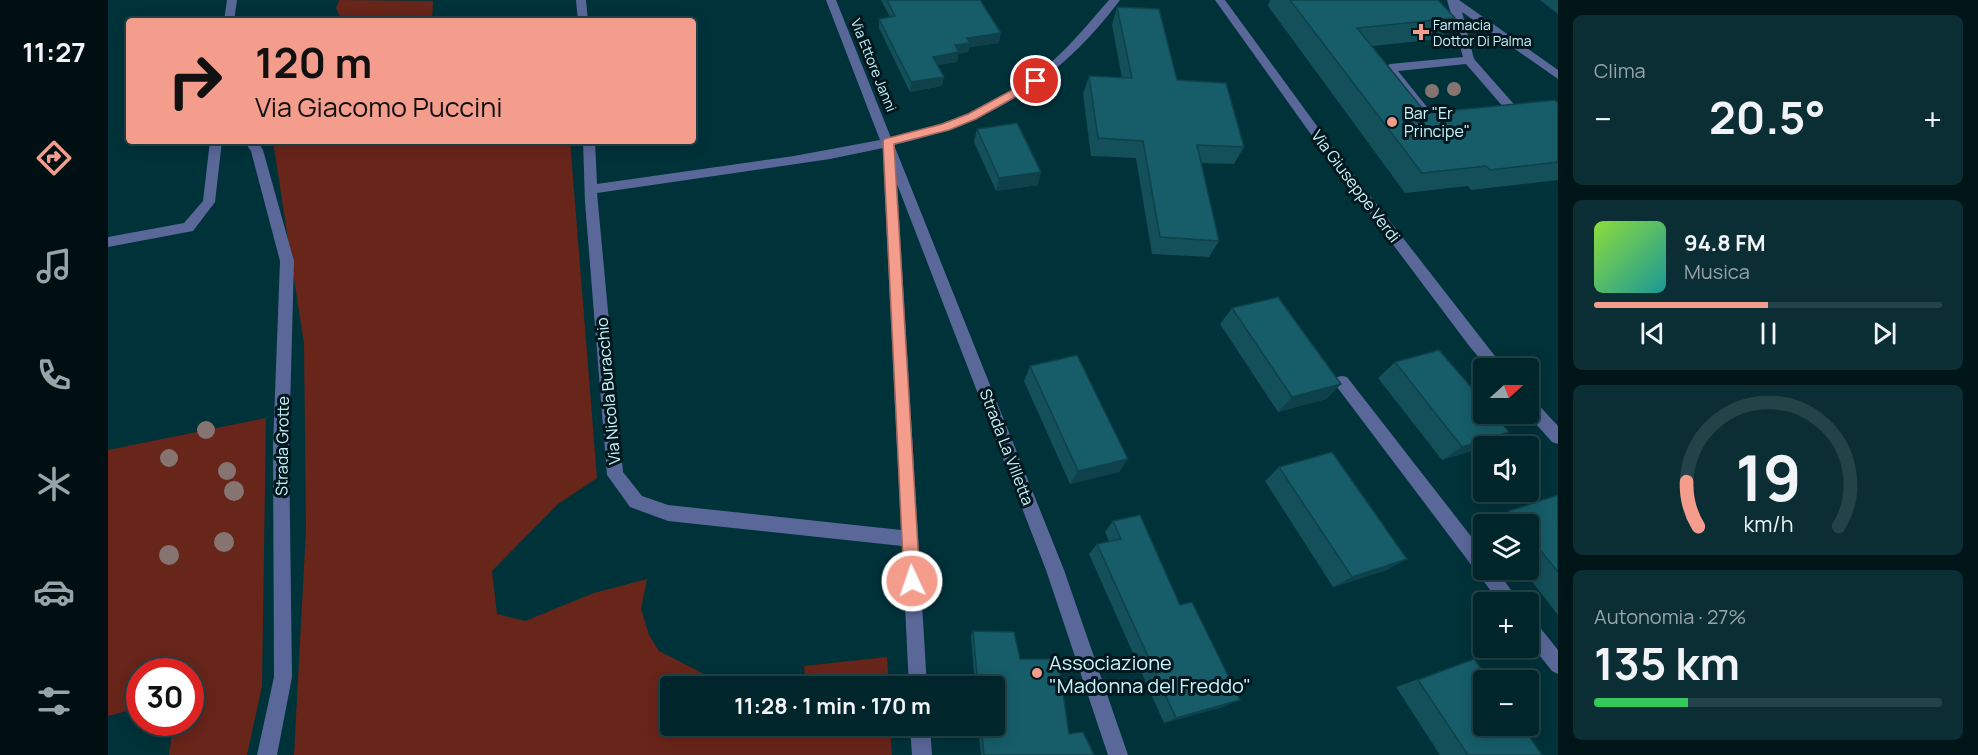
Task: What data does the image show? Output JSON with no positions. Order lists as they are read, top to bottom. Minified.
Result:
{"streets":{"street":["Via Ettore Janni","Via Giuseppe Verdi","Via Nicola Buracchio","Strada Grotte","Strada La Villetta"]},"crossings":[["Via Ettore Janni","Strada La Villetta"]],"places":{"health":["Farmacia Dottor Di Palma"],"other":["Bar \"Er Principe\"","Associazione \"Madonna del Freddo\""]},"north":"right","page":{"tabs":"11:27","tile":["Clima",["Autonomia · 27%","135 km"]],"turn":["120 m","Via Giacomo Puccini"],"heat":["−","20.5°","+"],"song":["94.8 FM","Musica"],"map_buttons":["+","−"],"limit":"30","trip":"11:28 · 1 min · 170 m","gauge":["19","km/h"]}}
